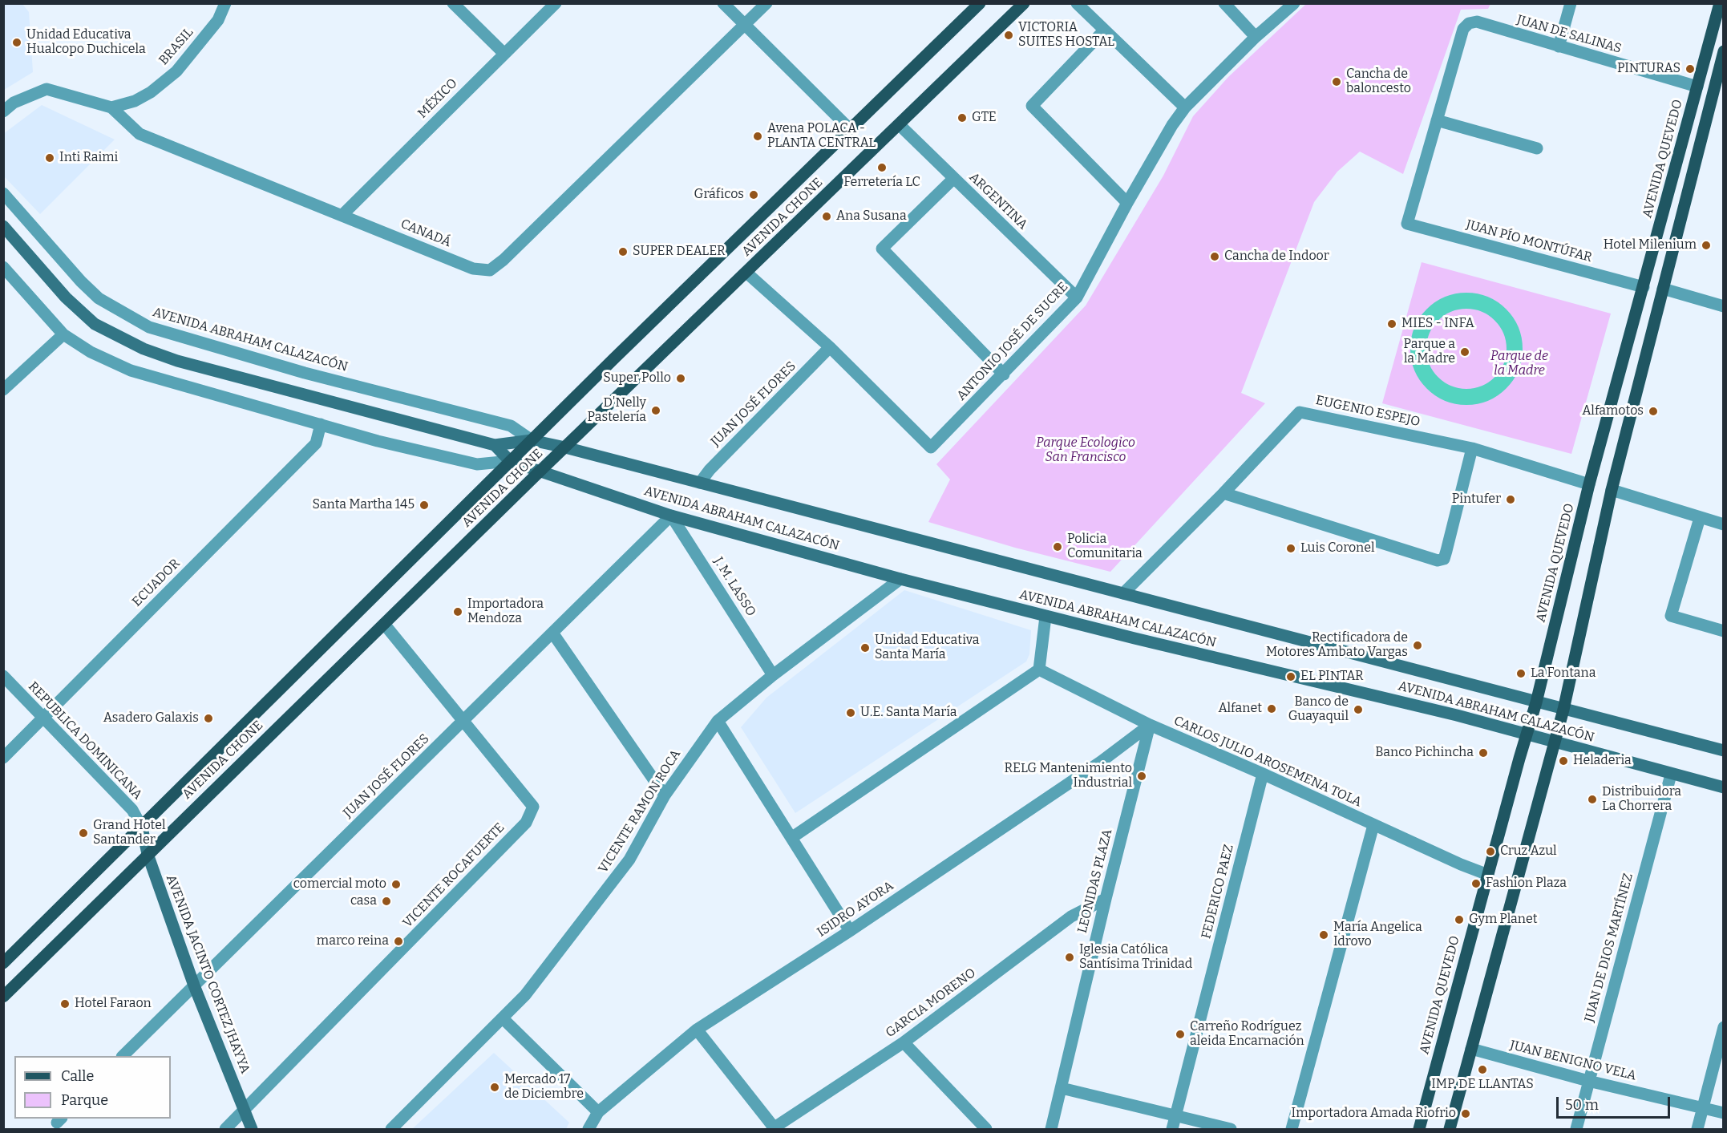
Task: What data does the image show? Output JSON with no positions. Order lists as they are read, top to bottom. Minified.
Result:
{"streets":{"main road":["AVENIDA QUEVEDO","AVENIDA CHONE","AVENIDA ABRAHAM CALAZACÓN","AVENIDA JACINTO CORTEZ JHAYYA"],"street":["JUAN DE SALINAS","BRASIL","MÉXICO","ARGENTINA","CANADÁ","JUAN PÍO MONTÚFAR","ANTONIO JOSÉ DE SUCRE","JUAN JOSÉ FLORES","EUGENIO ESPEJO","ECUADOR","J. M. LASSO","REPUBLICA DOMINICANA","CARLOS JULIO AROSEMENA TOLA","VICENTE RAMON ROCA","VICENTE ROCAFUERTE","LEONIDAS PLAZA","FEDERICO PAEZ","ISIDRO AYORA","JUAN DE DIOS MARTÍNEZ","GARCIA MORENO","JUAN BENIGNO VELA"]},"crossings":[["JUAN DE SALINAS","AVENIDA QUEVEDO"],["JUAN DE SALINAS","JUAN PÍO MONTÚFAR"],["BRASIL","CANADÁ"],["MÉXICO","CANADÁ"],["AVENIDA QUEVEDO","JUAN PÍO MONTÚFAR"],["AVENIDA QUEVEDO","AVENIDA ABRAHAM CALAZACÓN"],["AVENIDA QUEVEDO","EUGENIO ESPEJO"],["AVENIDA QUEVEDO","CARLOS JULIO AROSEMENA TOLA"],["ARGENTINA","AVENIDA CHONE"],["ARGENTINA","ANTONIO JOSÉ DE SUCRE"],["AVENIDA CHONE","AVENIDA ABRAHAM CALAZACÓN"],["AVENIDA CHONE","ANTONIO JOSÉ DE SUCRE"],["AVENIDA CHONE","REPUBLICA DOMINICANA"],["AVENIDA CHONE","VICENTE ROCAFUERTE"],["AVENIDA CHONE","AVENIDA JACINTO CORTEZ JHAYYA"],["AVENIDA ABRAHAM CALAZACÓN","JUAN JOSÉ FLORES"],["AVENIDA ABRAHAM CALAZACÓN","EUGENIO ESPEJO"],["AVENIDA ABRAHAM CALAZACÓN","ECUADOR"],["AVENIDA ABRAHAM CALAZACÓN","J. M. LASSO"],["AVENIDA ABRAHAM CALAZACÓN","VICENTE RAMON ROCA"],["AVENIDA ABRAHAM CALAZACÓN","JUAN DE DIOS MARTÍNEZ"],["ANTONIO JOSÉ DE SUCRE","JUAN JOSÉ FLORES"],["JUAN JOSÉ FLORES","J. M. LASSO"],["JUAN JOSÉ FLORES","VICENTE ROCAFUERTE"],["JUAN JOSÉ FLORES","AVENIDA JACINTO CORTEZ JHAYYA"],["ECUADOR","REPUBLICA DOMINICANA"],["J. M. LASSO","VICENTE RAMON ROCA"],["REPUBLICA DOMINICANA","AVENIDA JACINTO CORTEZ JHAYYA"],["CARLOS JULIO AROSEMENA TOLA","LEONIDAS PLAZA"],["CARLOS JULIO AROSEMENA TOLA","FEDERICO PAEZ"],["CARLOS JULIO AROSEMENA TOLA","ISIDRO AYORA"],["VICENTE ROCAFUERTE","AVENIDA JACINTO CORTEZ JHAYYA"],["LEONIDAS PLAZA","ISIDRO AYORA"],["LEONIDAS PLAZA","GARCIA MORENO"],["JUAN DE DIOS MARTÍNEZ","JUAN BENIGNO VELA"]],"parks":["Parque de la Madre","Parque Ecologico San Francisco"],"places":["VICTORIA SUITES HOSTAL","Unidad Educativa Hualcopo Duchicela","PINTURAS","Cancha de baloncesto","GTE","Avena POLACA - PLANTA CENTRAL","Inti Raimi","Ferretería LC","Gráficos","Ana Susana","Hotel Milenium","SUPER DEALER","Cancha de Indoor","MIES - INFA","Parque a la Madre","Super Pollo","D'Nelly Pastelería","Alfamotos","Pintufer","Santa Martha 145","Policia Comunitaria","Luis Coronel","Importadora Mendoza","Rectificadora de Motores Ambato Vargas","Unidad Educativa Santa María","La Fontana","EL PINTAR","Alfanet","Banco de Guayaquil","U.E. Santa María","Asadero Galaxis","Banco Pichincha","Heladeria","RELG Mantenimiento Industrial","Distribuidora La Chorrera","Grand Hotel Santander","Cruz Azul","Fashion Plaza","comercial moto","casa","Gym Planet","María Angelica Idrovo","marco reina","Iglesia Católica Santísima Trinidad","Hotel Faraon","Carreño Rodríguez aleida Encarnación","IMP. DE LLANTAS","Mercado 17 de Diciembre","Importadora Amada Riofrio"],"legend":["Calle","Parque"],"scale_bar":"50 m"}
